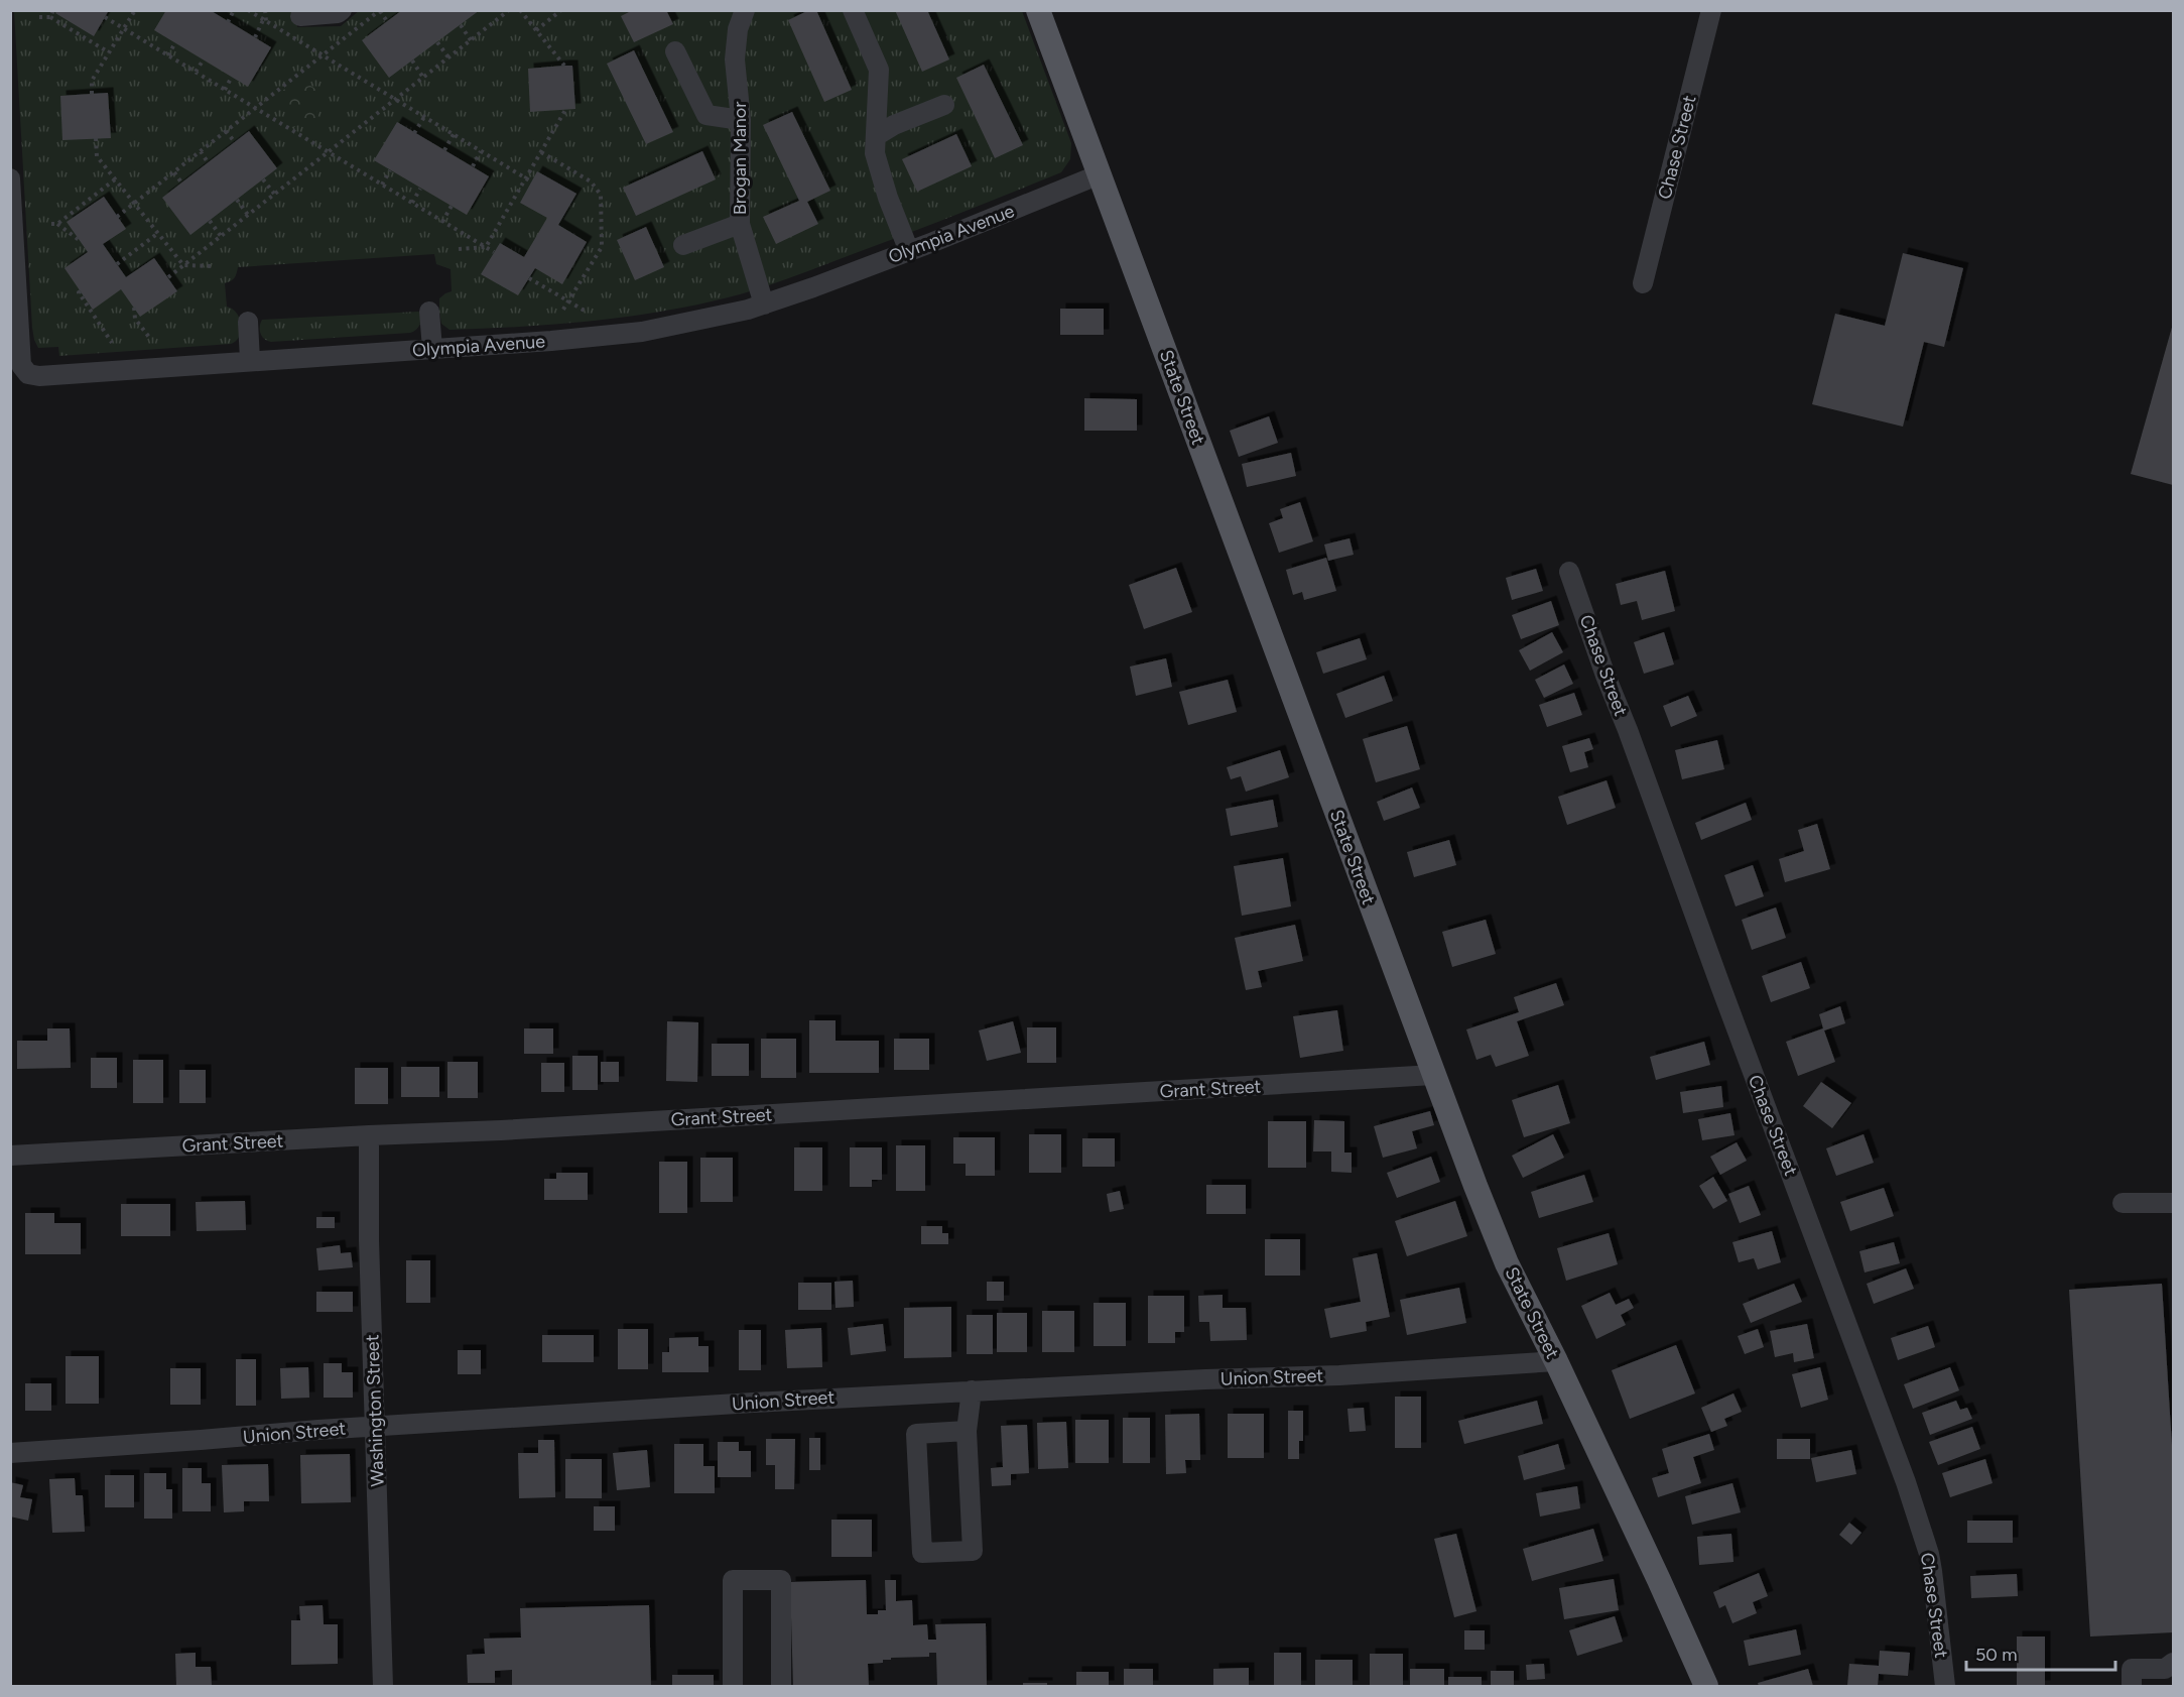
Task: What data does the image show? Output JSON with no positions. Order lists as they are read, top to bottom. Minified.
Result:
{"streets":{"main road":["State Street"],"street":["Chase Street","Brogan Manor","Olympia Avenue","Grant Street","Union Street","Washington Street"]},"crossings":[["Brogan Manor","Olympia Avenue"],["Olympia Avenue","State Street"],["State Street","Grant Street"],["State Street","Union Street"],["Grant Street","Washington Street"],["Union Street","Washington Street"]],"scale_bar":"50 m"}
